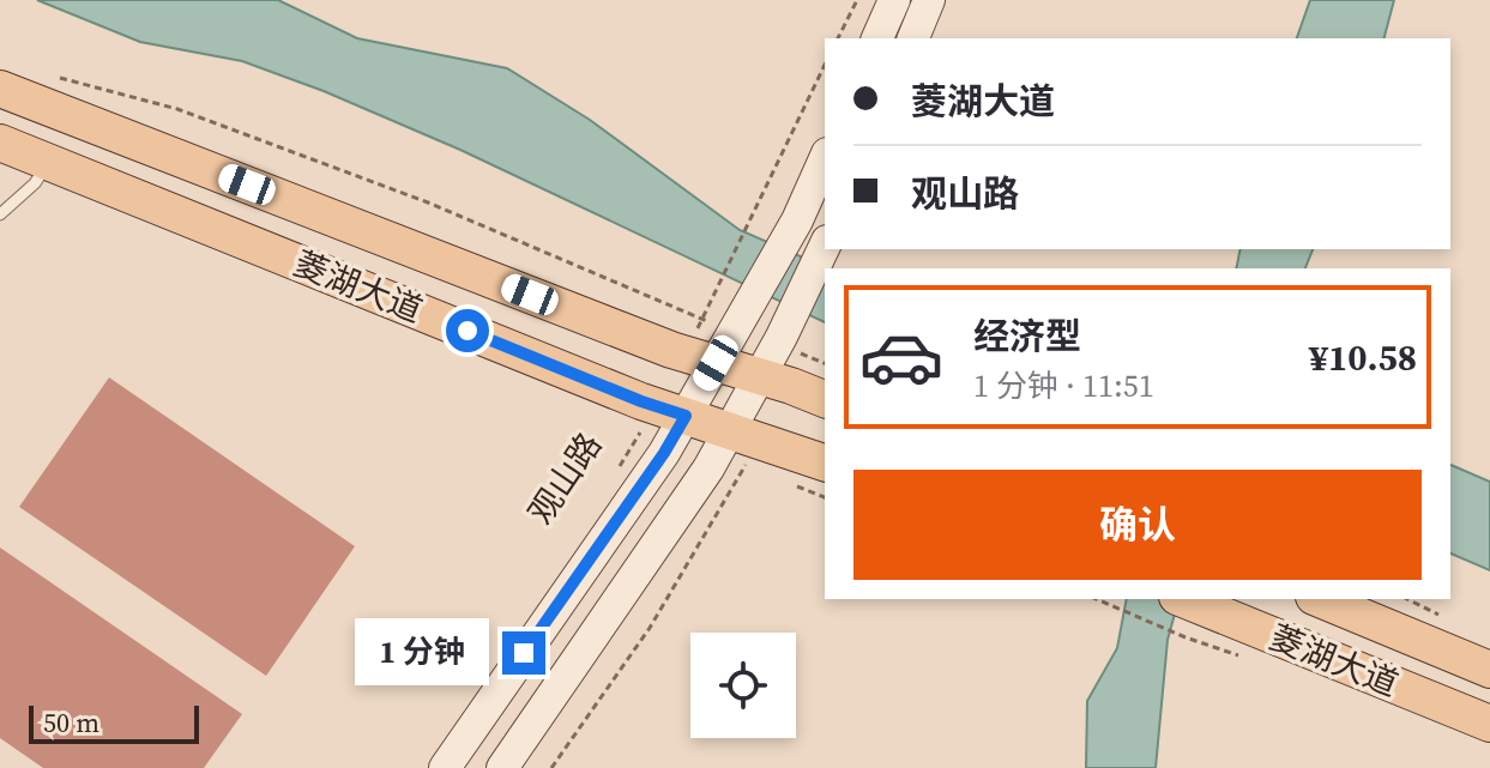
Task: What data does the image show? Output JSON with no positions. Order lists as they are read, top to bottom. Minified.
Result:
{"streets":{"main road":["菱湖大道","观山路"]},"crossings":[["菱湖大道","观山路"]],"scale_bar":"50 m","page":{"banner":["菱湖大道","观山路"],"list":[{"name":"经济型","note":"1 分钟 · 11:51","value":"¥10.58"}],"buttons":"确认","bubble":"1 分钟","scale":"50 m"}}
